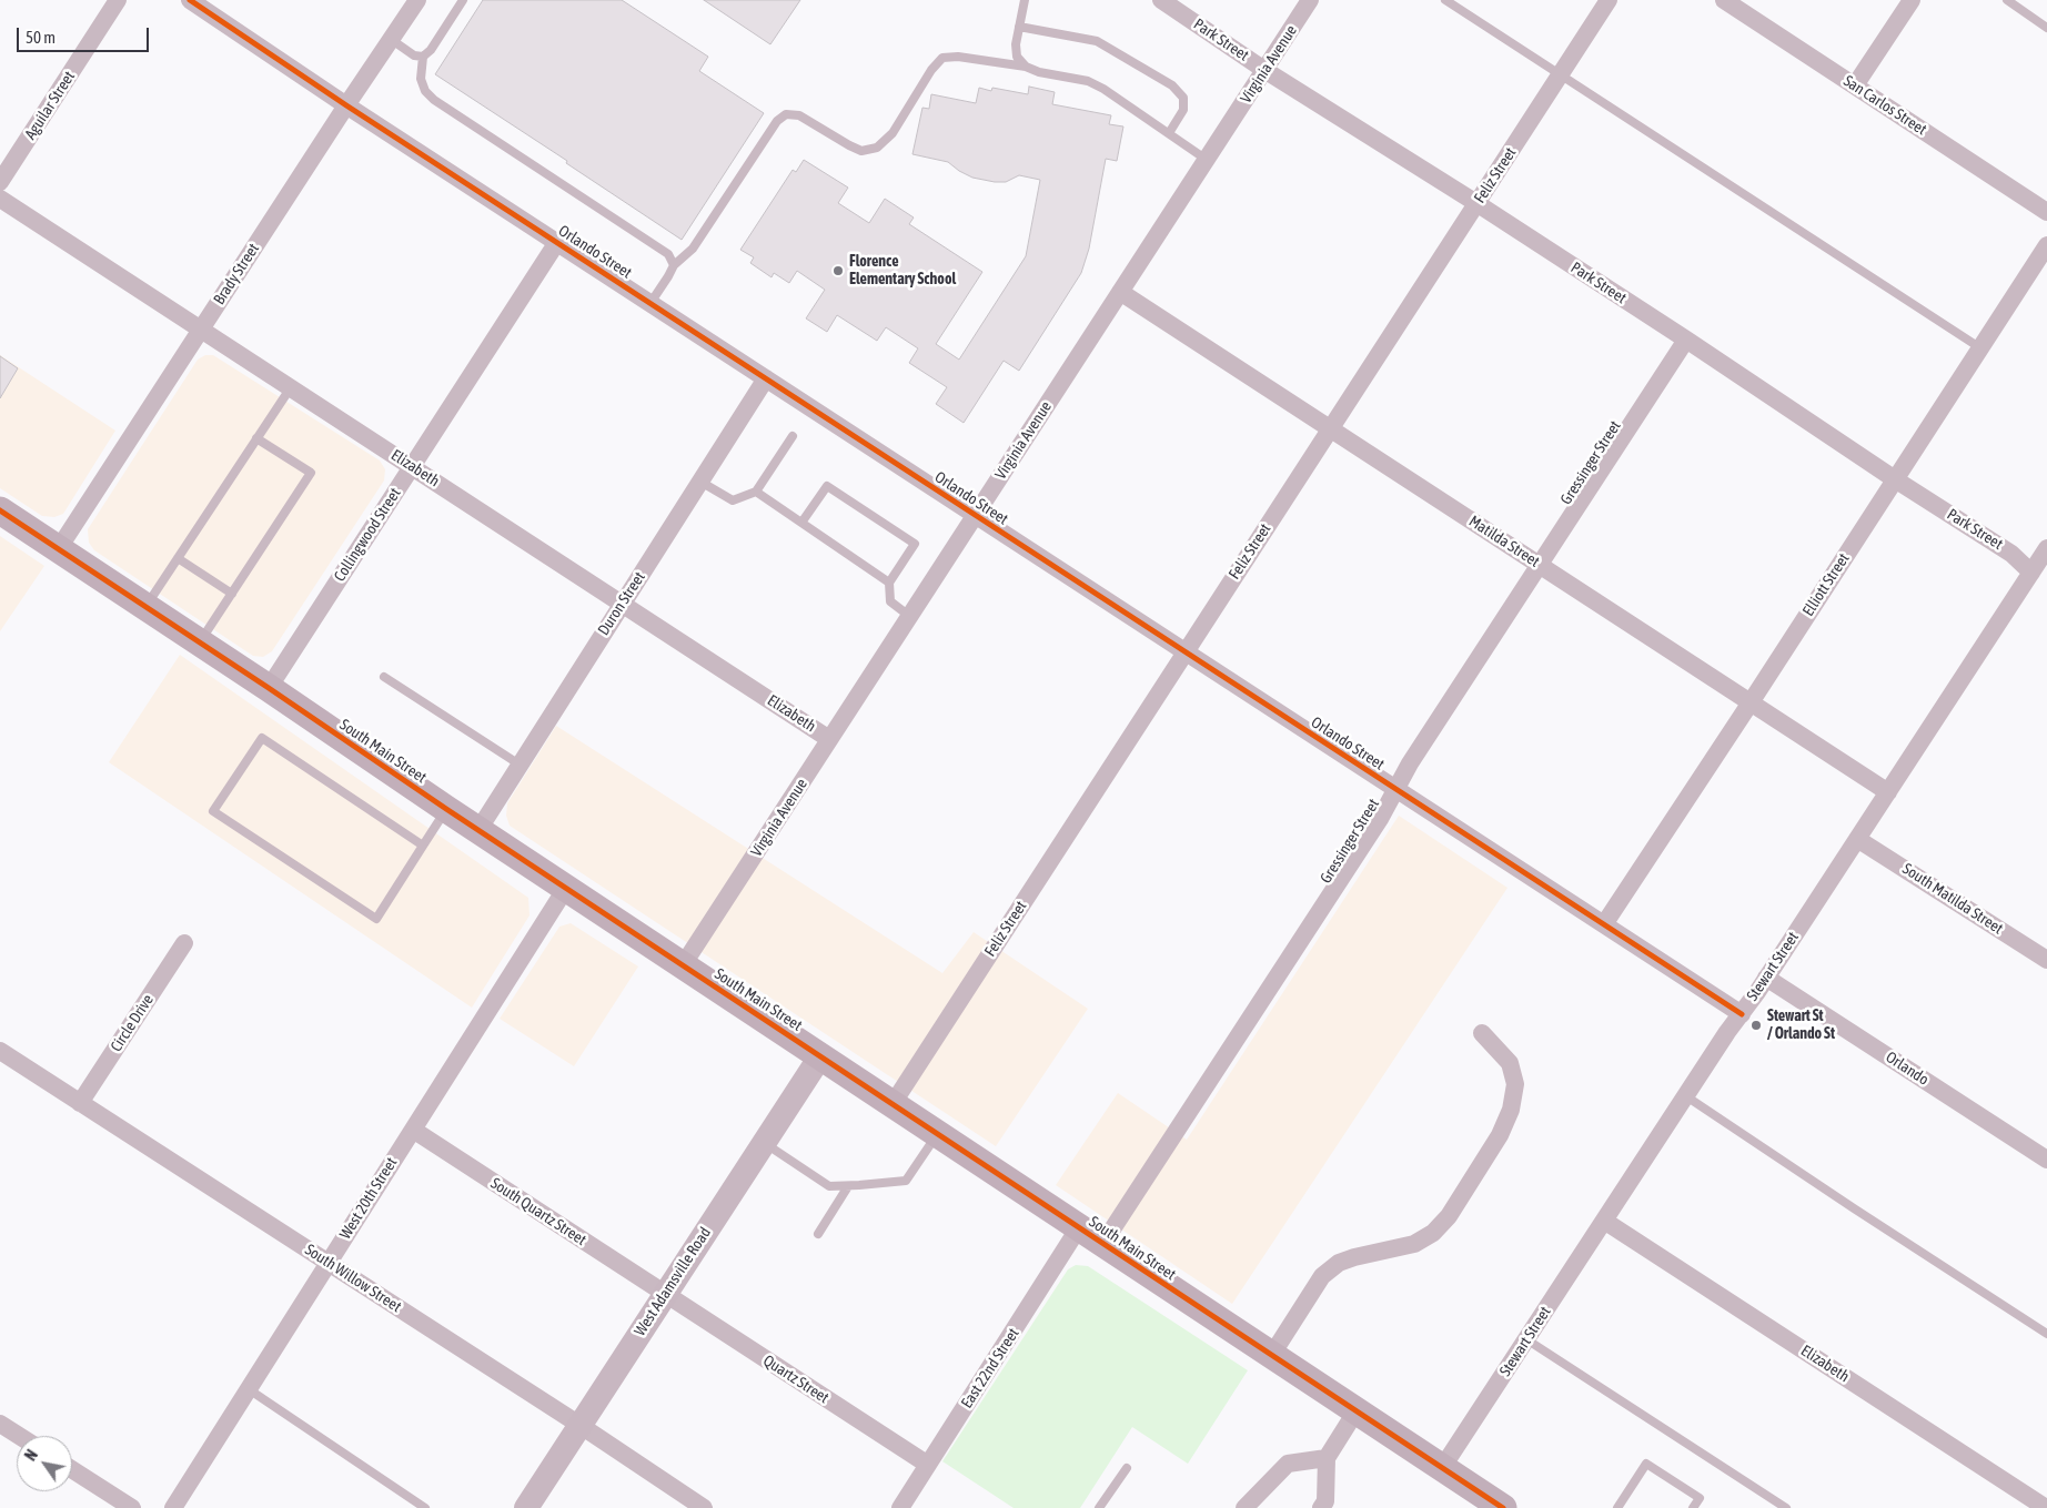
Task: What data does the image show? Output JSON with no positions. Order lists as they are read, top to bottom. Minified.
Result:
{"streets":{"main road":["South Main Street"],"street":["Park Street","Virginia Avenue","Aguilar Street","San Carlos Street","Feliz Street","Orlando Street","Brady Street","Gressinger Street","Elizabeth","Collingwood Street","Matilda Street","Elliott Street","Duron Street","South Matilda Street","Stewart Street","Circle Drive","Orlando","West 20th Street","South Quartz Street","South Willow Street","West Adamsville Road","East 22nd Street","Quartz Street"]},"crossings":[["Park Street","Virginia Avenue"],["Park Street","Feliz Street"],["Park Street","Gressinger Street"],["Park Street","Elliott Street"],["Park Street","Stewart Street"],["Virginia Avenue","Orlando Street"],["Virginia Avenue","Elizabeth"],["Virginia Avenue","Matilda Street"],["Virginia Avenue","South Main Street"],["Feliz Street","Orlando Street"],["Feliz Street","Matilda Street"],["Feliz Street","South Main Street"],["Orlando Street","Brady Street"],["Orlando Street","Gressinger Street"],["Orlando Street","Collingwood Street"],["Orlando Street","Elliott Street"],["Orlando Street","Duron Street"],["Orlando Street","Stewart Street"],["Brady Street","Elizabeth"],["Brady Street","South Main Street"],["Gressinger Street","Matilda Street"],["Gressinger Street","South Main Street"],["Elizabeth","Collingwood Street"],["Elizabeth","Duron Street"],["Elizabeth","Stewart Street"],["Collingwood Street","South Main Street"],["Matilda Street","Elliott Street"],["Matilda Street","Stewart Street"],["Duron Street","South Main Street"],["South Main Street","Stewart Street"],["South Main Street","West 20th Street"],["South Main Street","West Adamsville Road"],["South Main Street","East 22nd Street"],["South Matilda Street","Stewart Street"],["Stewart Street","Orlando"],["Circle Drive","South Willow Street"],["West 20th Street","South Quartz Street"],["West 20th Street","South Willow Street"],["South Quartz Street","West Adamsville Road"],["South Quartz Street","Quartz Street"],["South Willow Street","West Adamsville Road"],["West Adamsville Road","Quartz Street"],["East 22nd Street","Quartz Street"]],"places":["Florence Elementary School","Stewart St / Orlando St"],"scale_bar":"50 m","north":"top left"}
